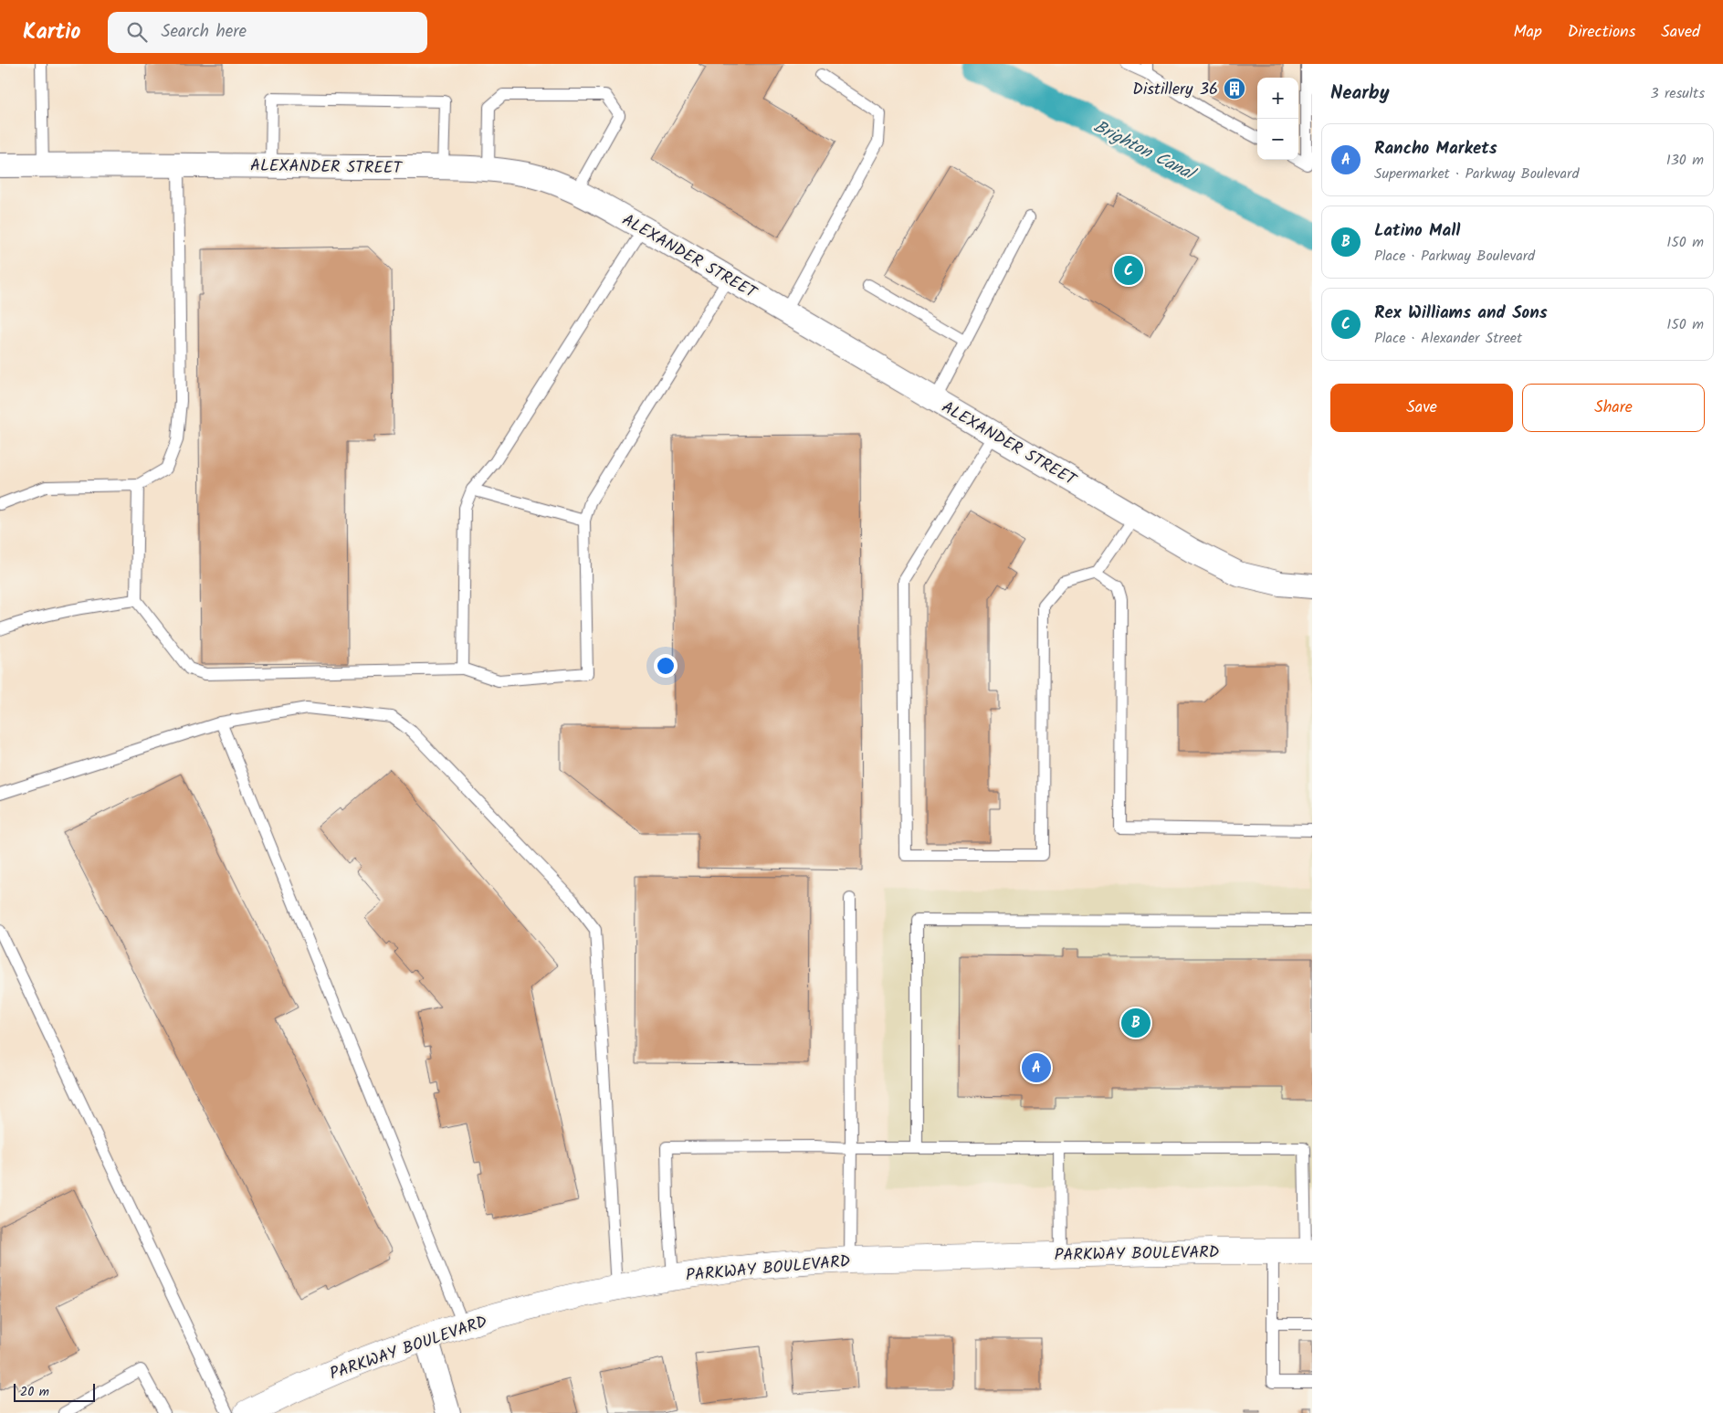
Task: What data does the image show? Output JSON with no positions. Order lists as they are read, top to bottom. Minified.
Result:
{"streets":{"street":["ALEXANDER STREET","PARKWAY BOULEVARD"]},"water":["Brighton Canal"],"places":{"building":["Distillery 36"]},"scale_bar":"20 m","page":{"header":"Kartio","search":"Search here","nav":["Map","Directions","Saved"],"heading":["Nearby","3 results"],"map_buttons":["+","−"],"list":[{"mark":"A","name":"Rancho Markets","note":"Supermarket · Parkway Boulevard","value":"130 m"},{"mark":"B","name":"Latino Mall","note":"Place · Parkway Boulevard","value":"150 m"},{"mark":"C","name":"Rex Williams and Sons","note":"Place · Alexander Street","value":"150 m"}],"pins":["C","B","A"],"buttons":["Save","Share"],"scale":"20 m"}}
